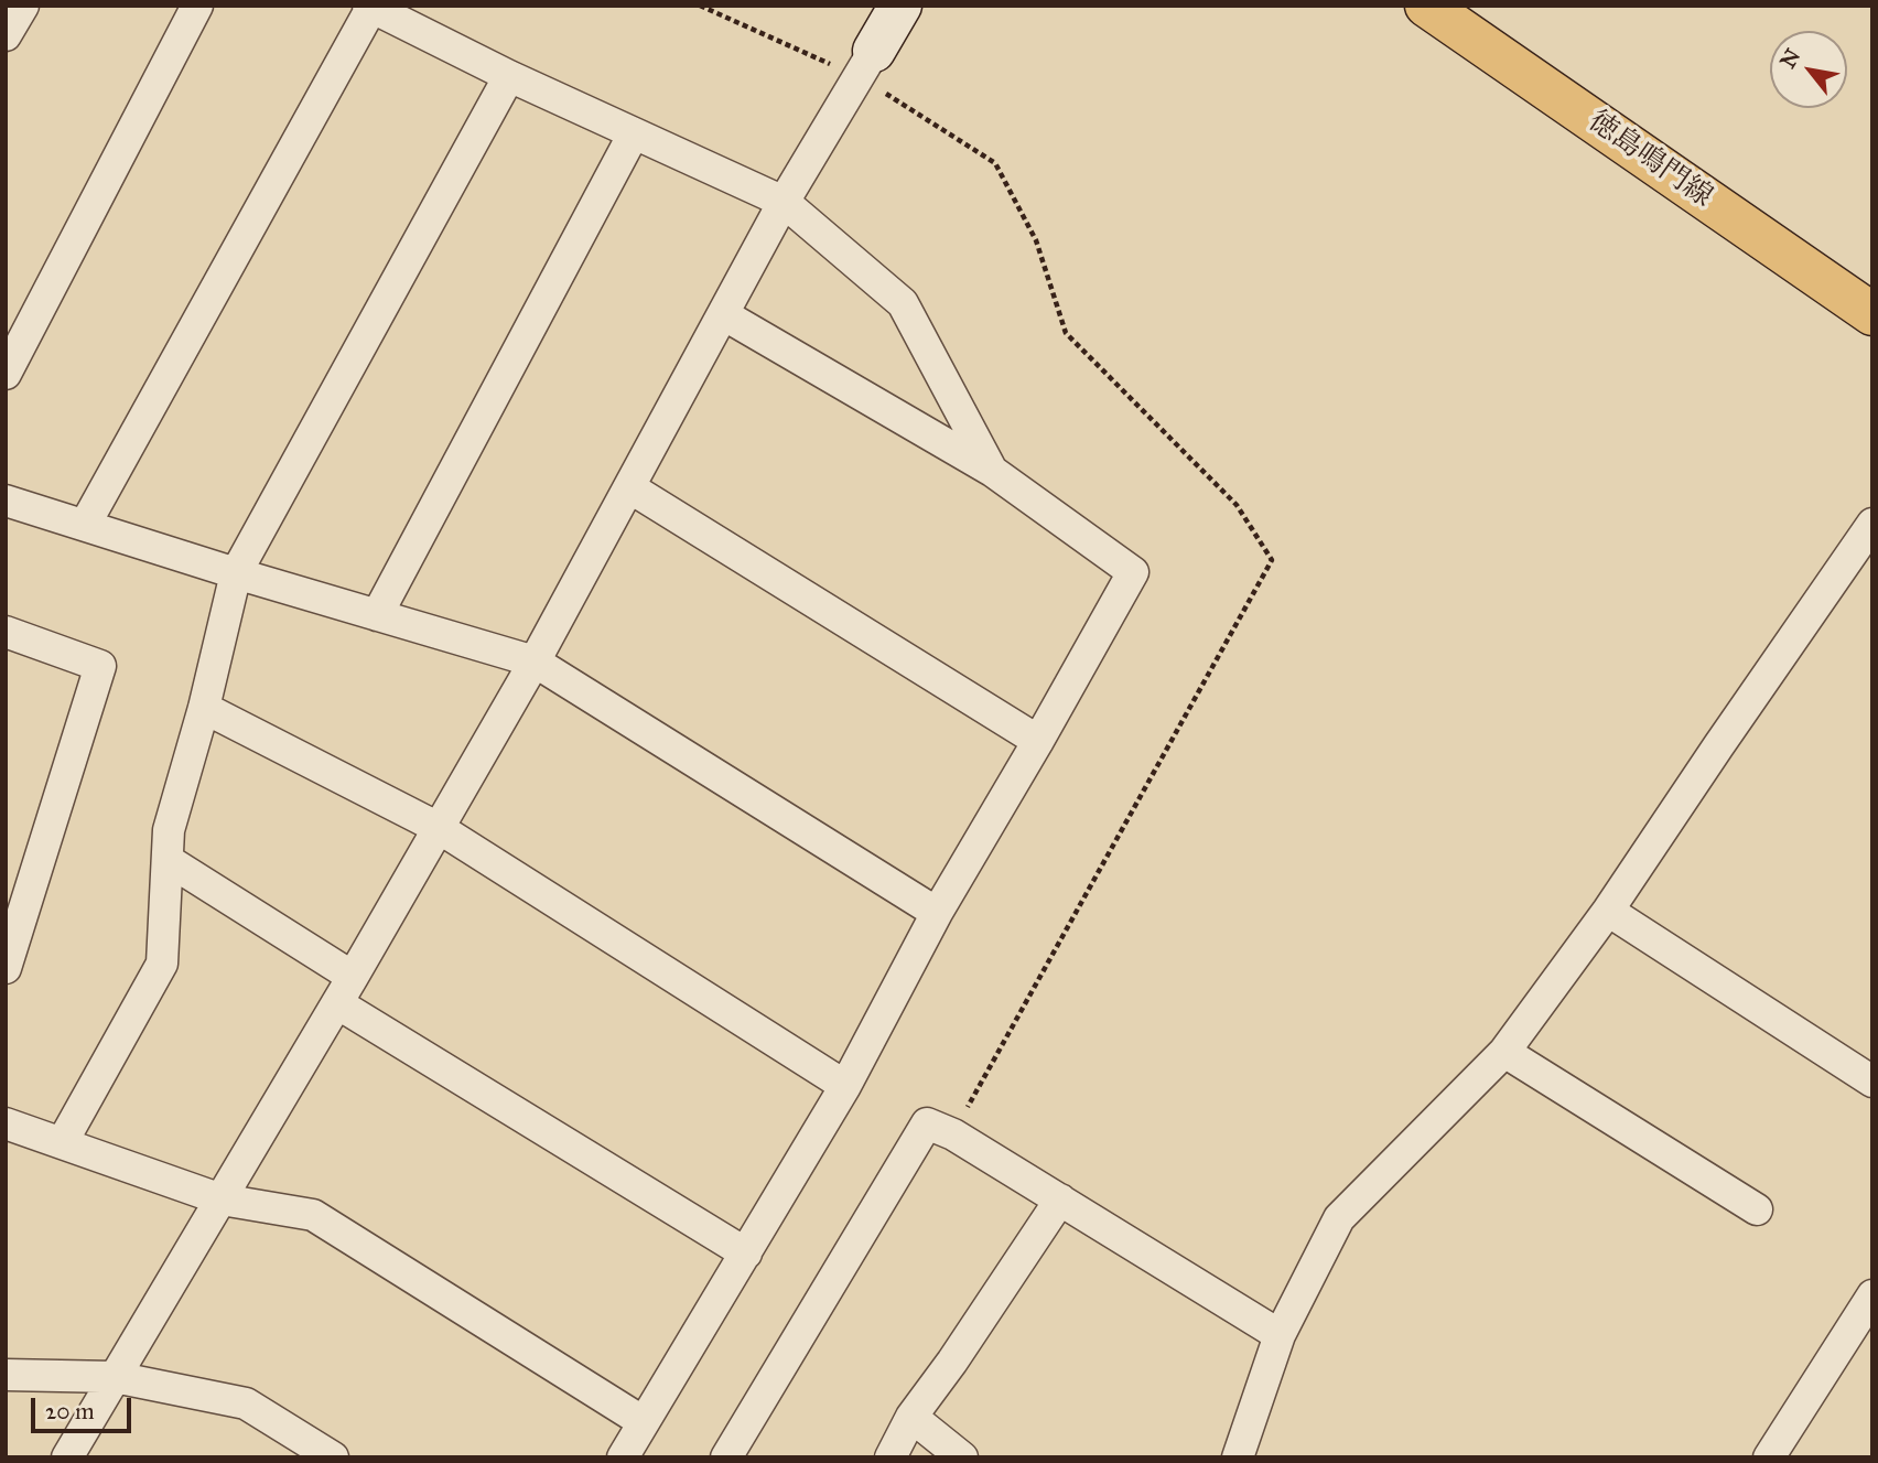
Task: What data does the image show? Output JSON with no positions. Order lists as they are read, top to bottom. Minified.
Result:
{"streets":{"main road":["徳島鳴門線"]},"scale_bar":"20 m","north":"top left"}
